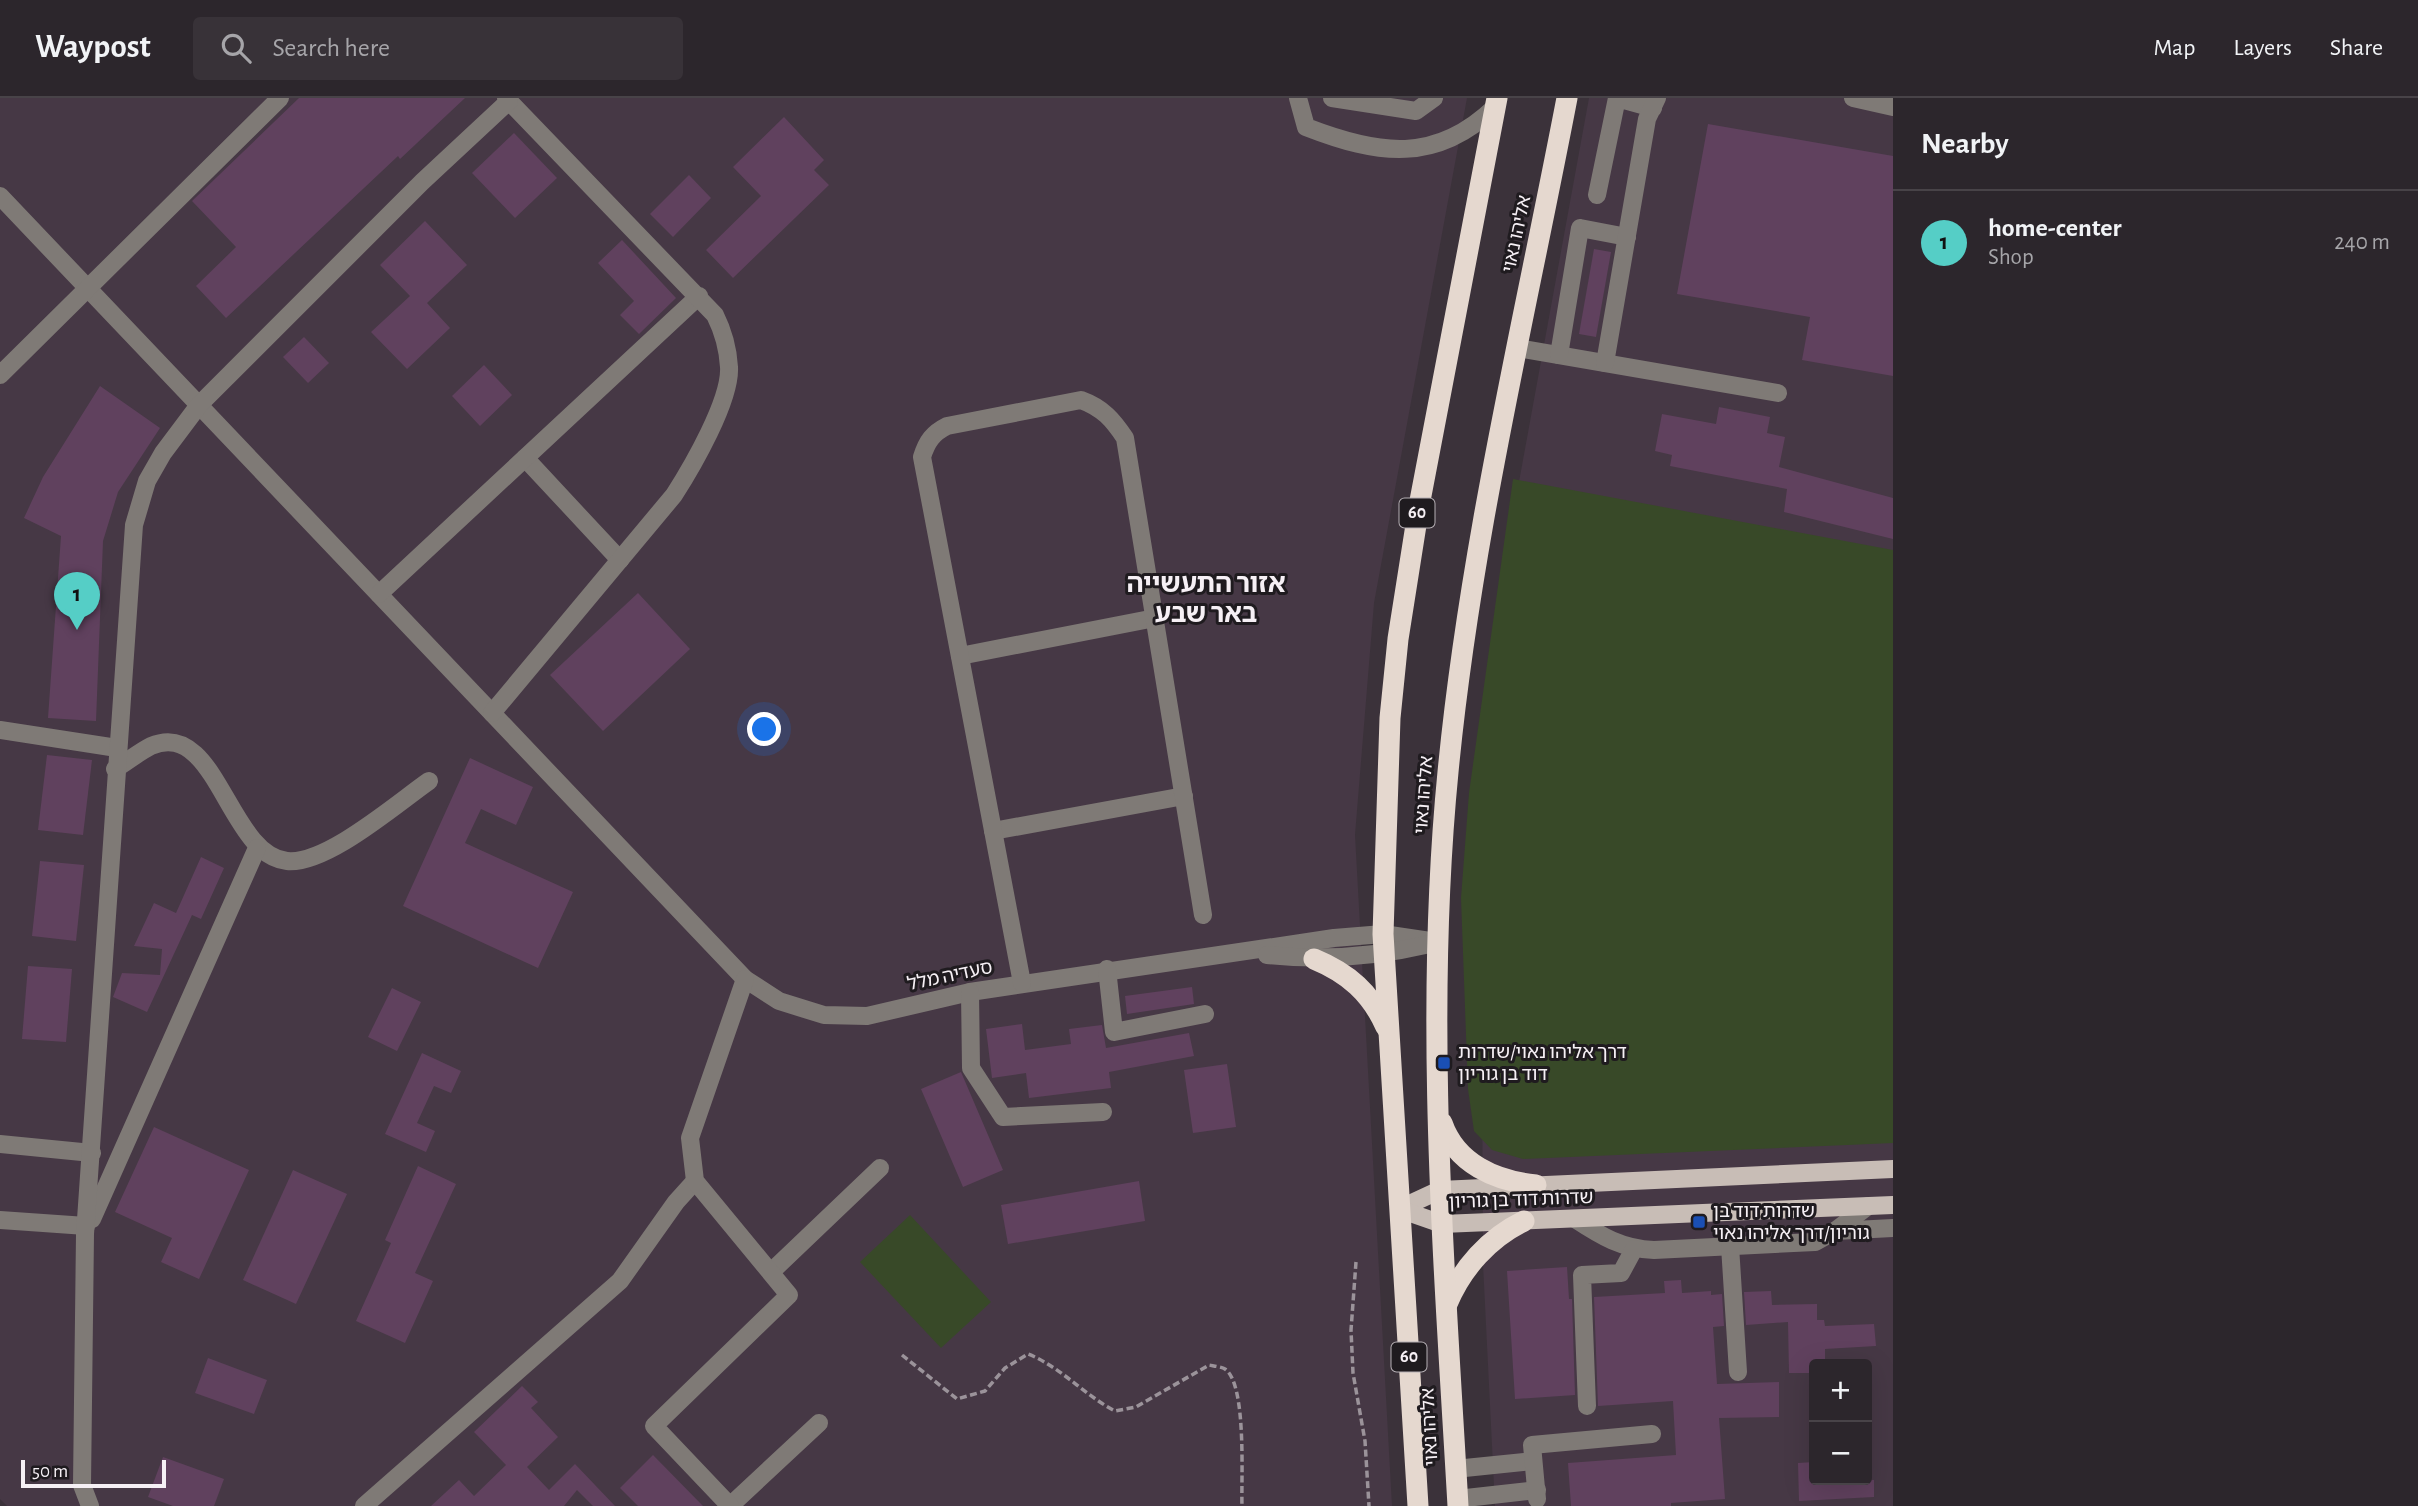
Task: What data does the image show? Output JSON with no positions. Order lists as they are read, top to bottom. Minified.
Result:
{"streets":{"highway":["אליהו נאוי","60"],"main road":["שדרות דוד בן גוריון"],"street":["סעדיה מלל"]},"crossings":[["אליהו נאוי","סעדיה מלל"],["אליהו נאוי","שדרות דוד בן גוריון"]],"districts":["אזור התעשייה באר שבע"],"places":{"transit":["דרך אליהו נאוי/שדרות דוד בן גוריון","שדרות דוד בן גוריון/דרך אליהו נאוי"]},"scale_bar":"50 m","page":{"header":"Waypost","search":"Search here","nav":["Map","Layers","Share"],"heading":"Nearby","list":[{"mark":"1","name":"home-center","note":"Shop","value":"240 m"}],"pins":"1","map_buttons":["+","−"],"scale":"50 m"}}
